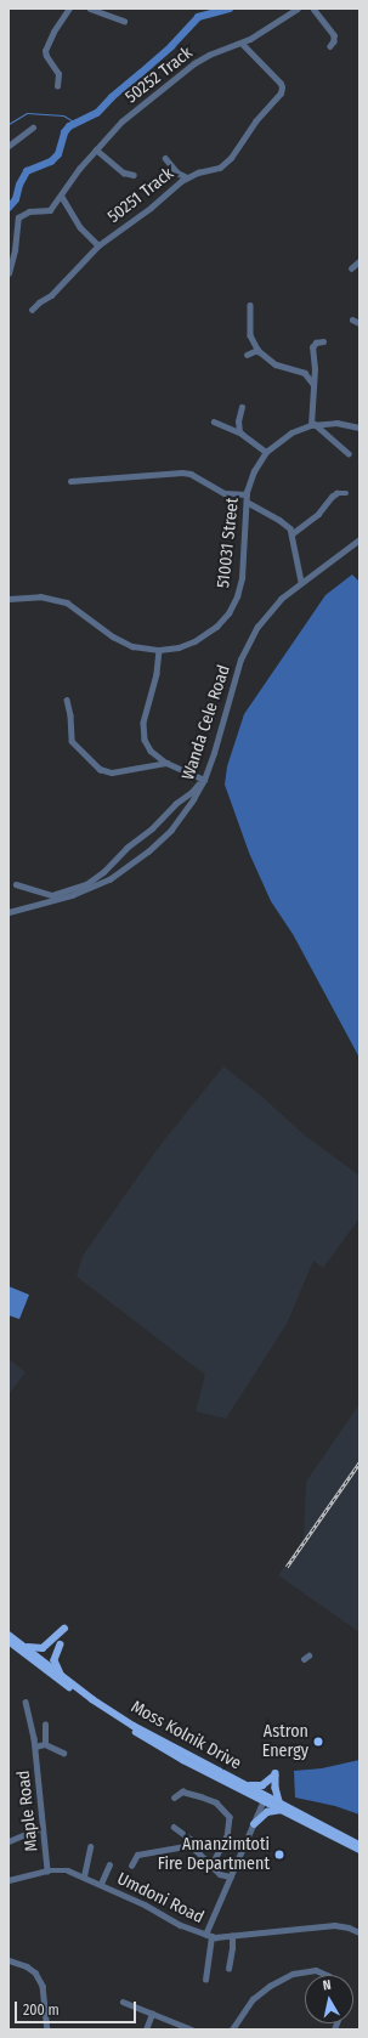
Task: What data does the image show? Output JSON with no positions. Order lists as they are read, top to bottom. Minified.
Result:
{"streets":{"main road":["Moss Kolnik Drive"],"street":["50252 Track","50251 Track","510031 Street","Wanda Cele Road","Maple Road","Umdoni Road"]},"crossings":[["50252 Track","50251 Track"],["Maple Road","Umdoni Road"]],"places":["Astron Energy","Amanzimtoti Fire Department"],"scale_bar":"200 m","north":"top"}
